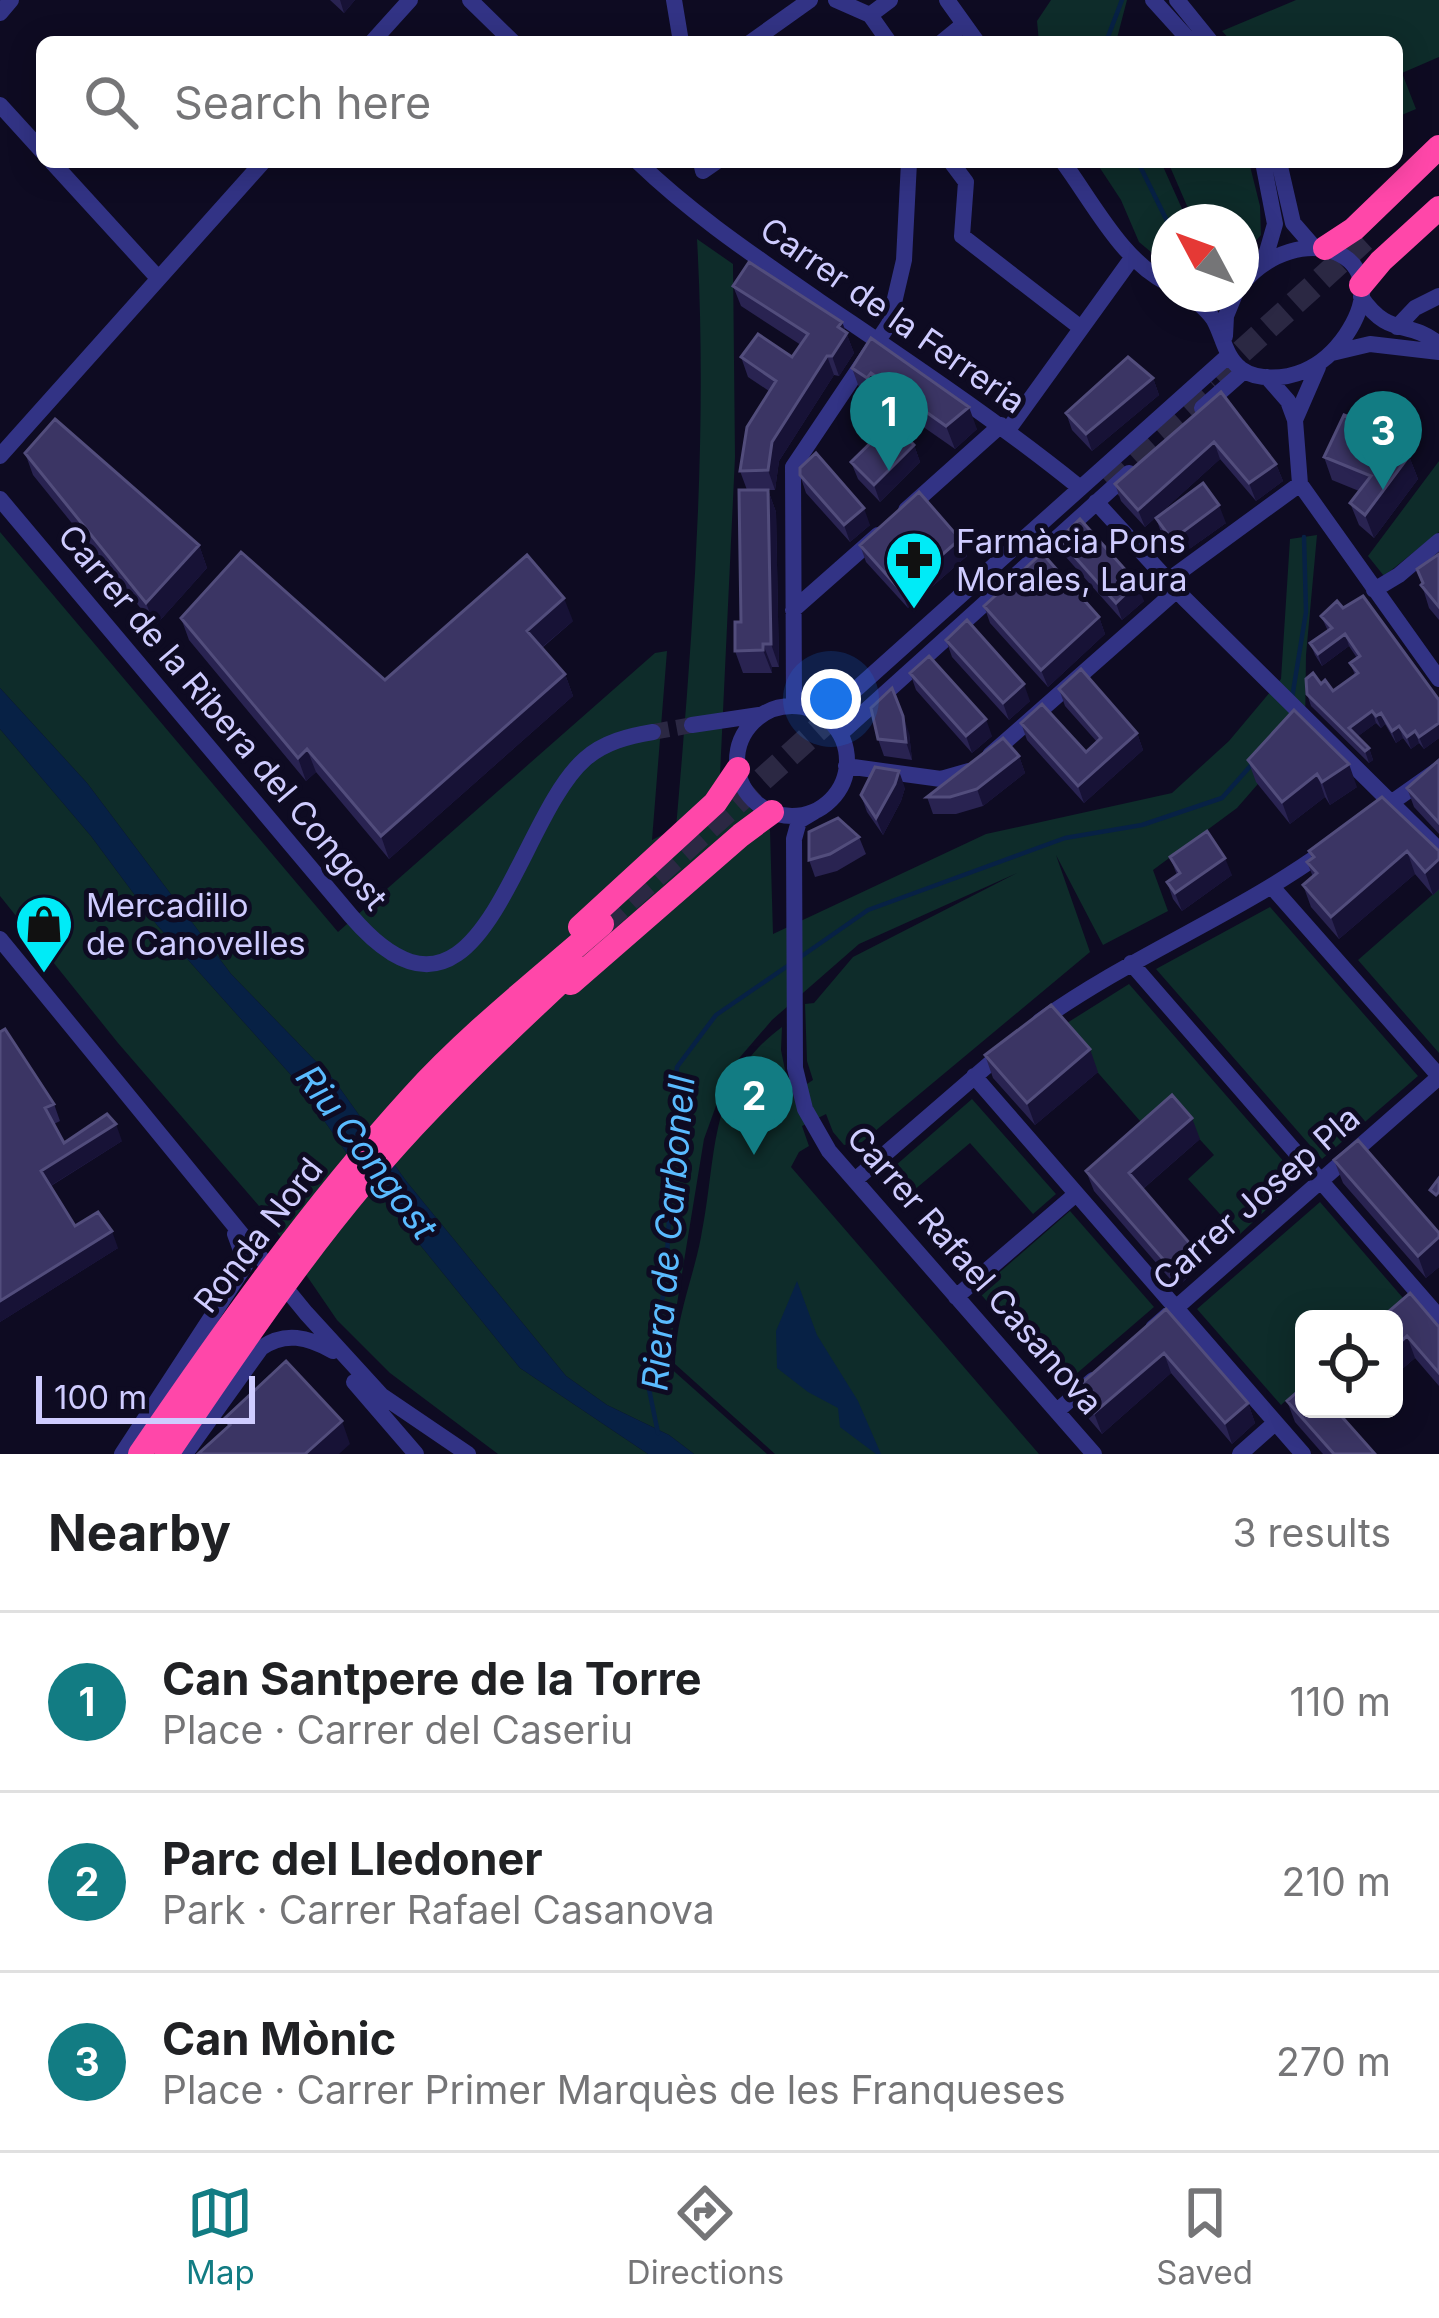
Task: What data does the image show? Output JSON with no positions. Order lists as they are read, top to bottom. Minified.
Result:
{"streets":{"highway":["Ronda Nord"],"street":["Carrer de la Ferreria","Carrer de la Ribera del Congost","Carrer Josep Pla","Carrer Rafael Casanova"]},"water":["Riu Congost","Riera de Carbonell"],"places":{"pharmacy":["Farmàcia Pons Morales, Laura"],"shop":["Mercadillo de Canovelles"]},"scale_bar":"100 m","north":"top left","page":{"search":"Search here","pins":["1","3","2"],"scale":"100 m","heading":["Nearby","3 results"],"list":[{"mark":"1","name":"Can Santpere de la Torre","note":"Place · Carrer del Caseriu","value":"110 m"},{"mark":"2","name":"Parc del Lledoner","note":"Park · Carrer Rafael Casanova","value":"210 m"},{"mark":"3","name":"Can Mònic","note":"Place · Carrer Primer Marquès de les Franqueses","value":"270 m"}],"nav":["Map","Directions","Saved"]}}
